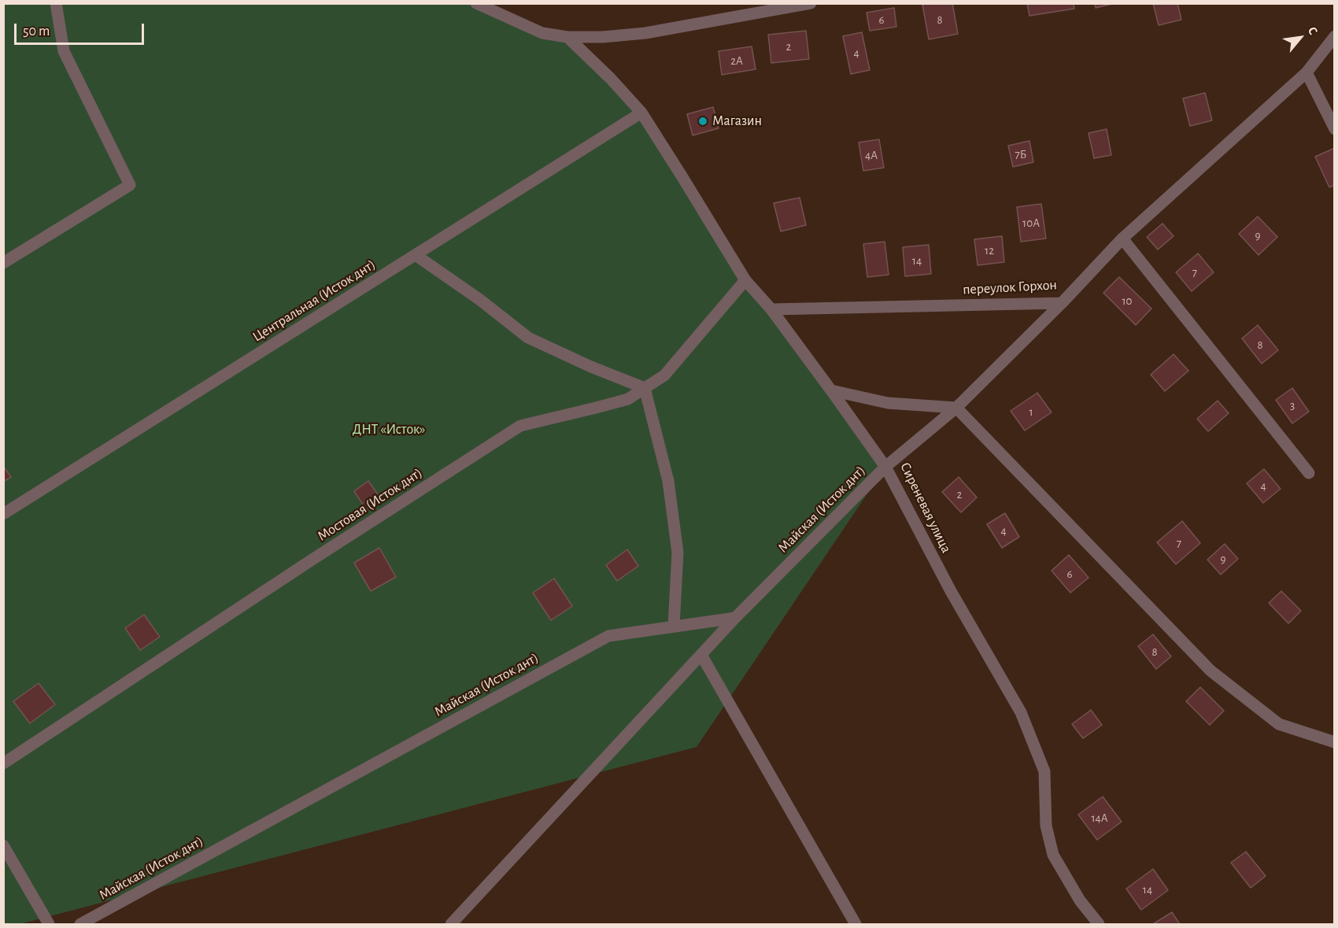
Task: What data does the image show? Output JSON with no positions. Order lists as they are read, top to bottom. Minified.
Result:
{"streets":{"street":["переулок Горхон","Центральная (Исток днт)","Мостовая (Исток днт)","Сиреневая улица","Майская (Исток днт)"]},"crossings":[["переулок Горхон","Сиреневая улица"],["Сиреневая улица","Майская (Исток днт)"]],"parks":["ДНТ «Исток»"],"places":["Магазин"],"house_numbers":["6","8","2","4","2А","7Б","4А","10А","9","12","14","7","10","8","3","1","4","2","4","7","9","6","8","14А","14"],"scale_bar":"50 m","north":"top right"}
